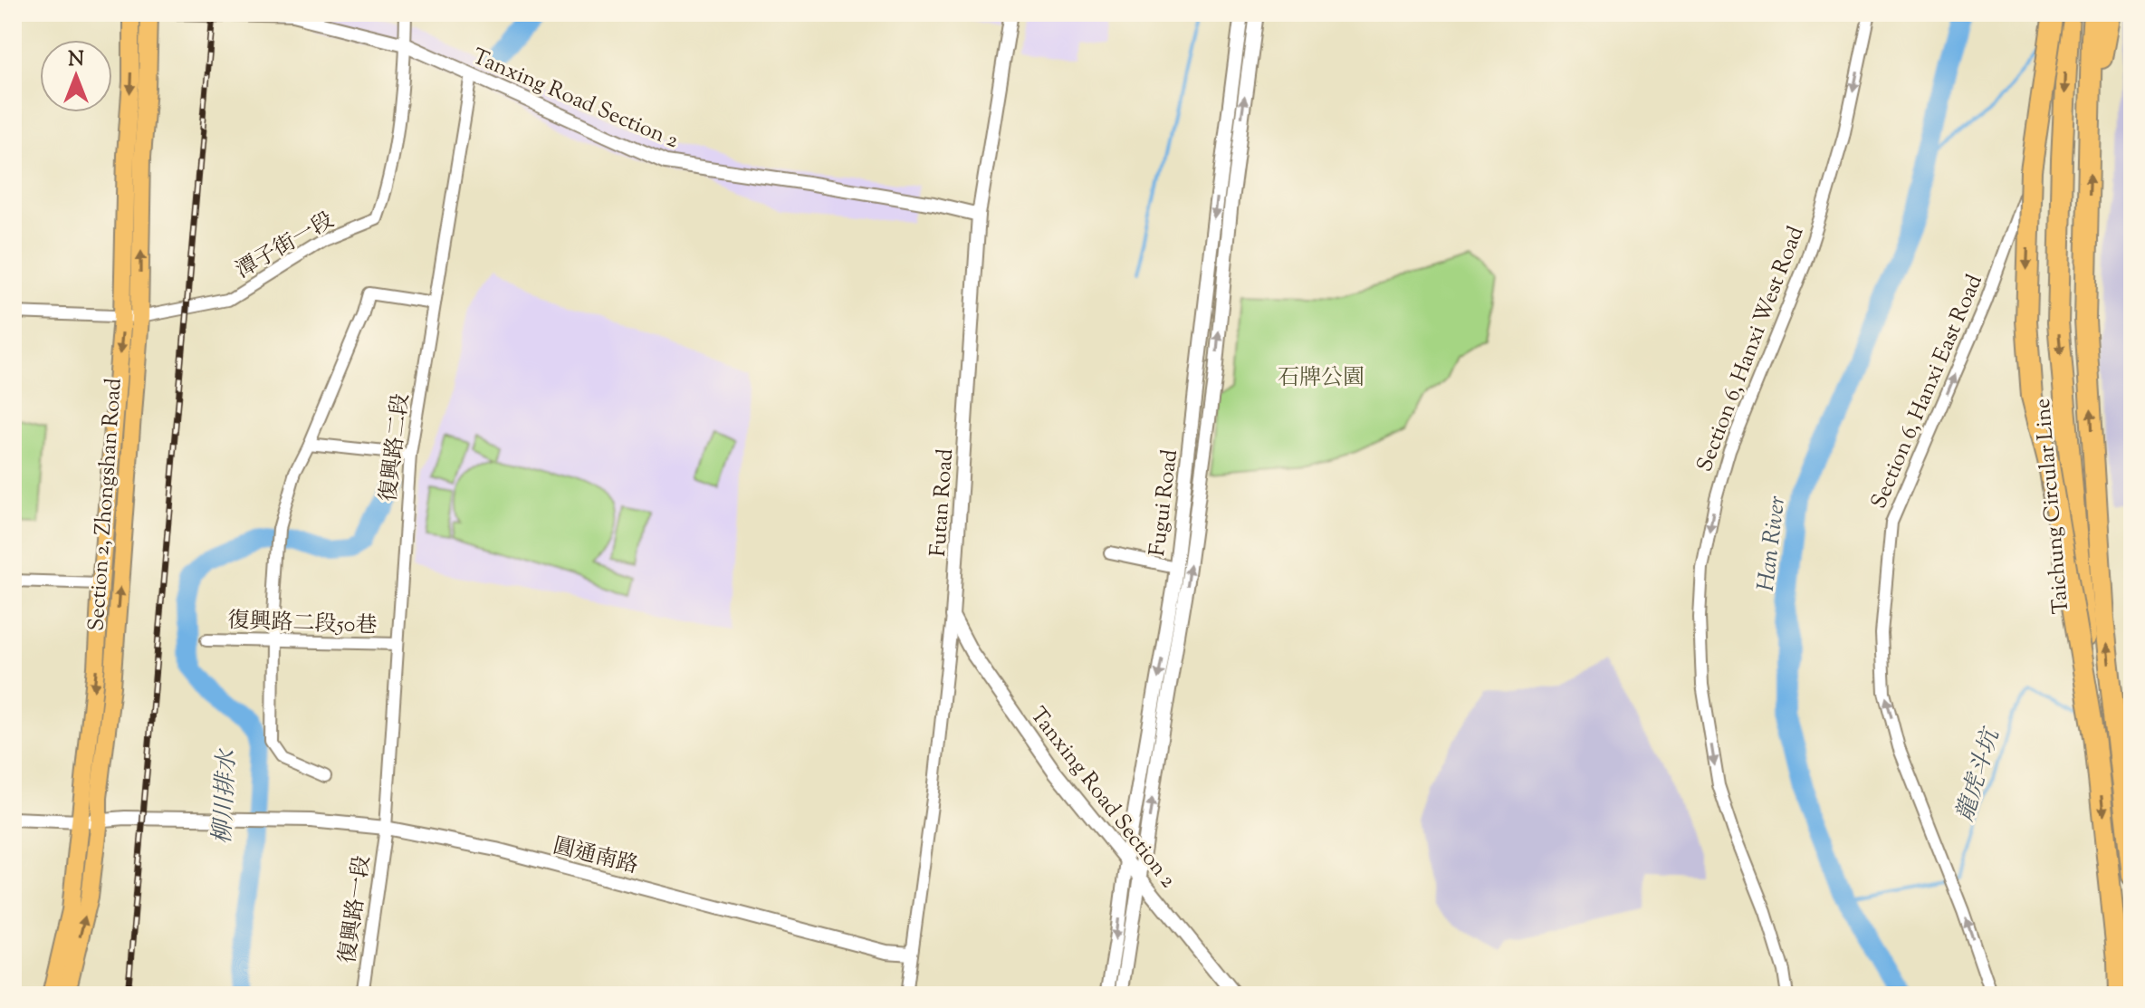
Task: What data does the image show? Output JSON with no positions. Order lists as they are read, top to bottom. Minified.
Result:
{"streets":{"highway":["Taichung Circular Line"],"main road":["Section 2, Zhongshan Road"],"street":["Tanxing Road Section 2","潭子街一段","Section 6, Hanxi West Road","Section 6, Hanxi East Road","復興路二段","Futan Road","Fugui Road","復興路二段50巷","圓通南路","復興路一段"]},"crossings":[["Tanxing Road Section 2","潭子街一段"],["Tanxing Road Section 2","復興路二段"],["Tanxing Road Section 2","Futan Road"],["Tanxing Road Section 2","Fugui Road"],["潭子街一段","Section 2, Zhongshan Road"],["復興路二段","復興路二段50巷"],["復興路二段","圓通南路"],["復興路二段","復興路一段"],["Futan Road","圓通南路"],["Section 2, Zhongshan Road","圓通南路"],["圓通南路","復興路一段"]],"one_way":["Section 6, Hanxi West Road","Section 6, Hanxi East Road"],"water":["Han River","龍虎斗坑","柳川排水"],"parks":["石牌公園"],"north":"top"}
